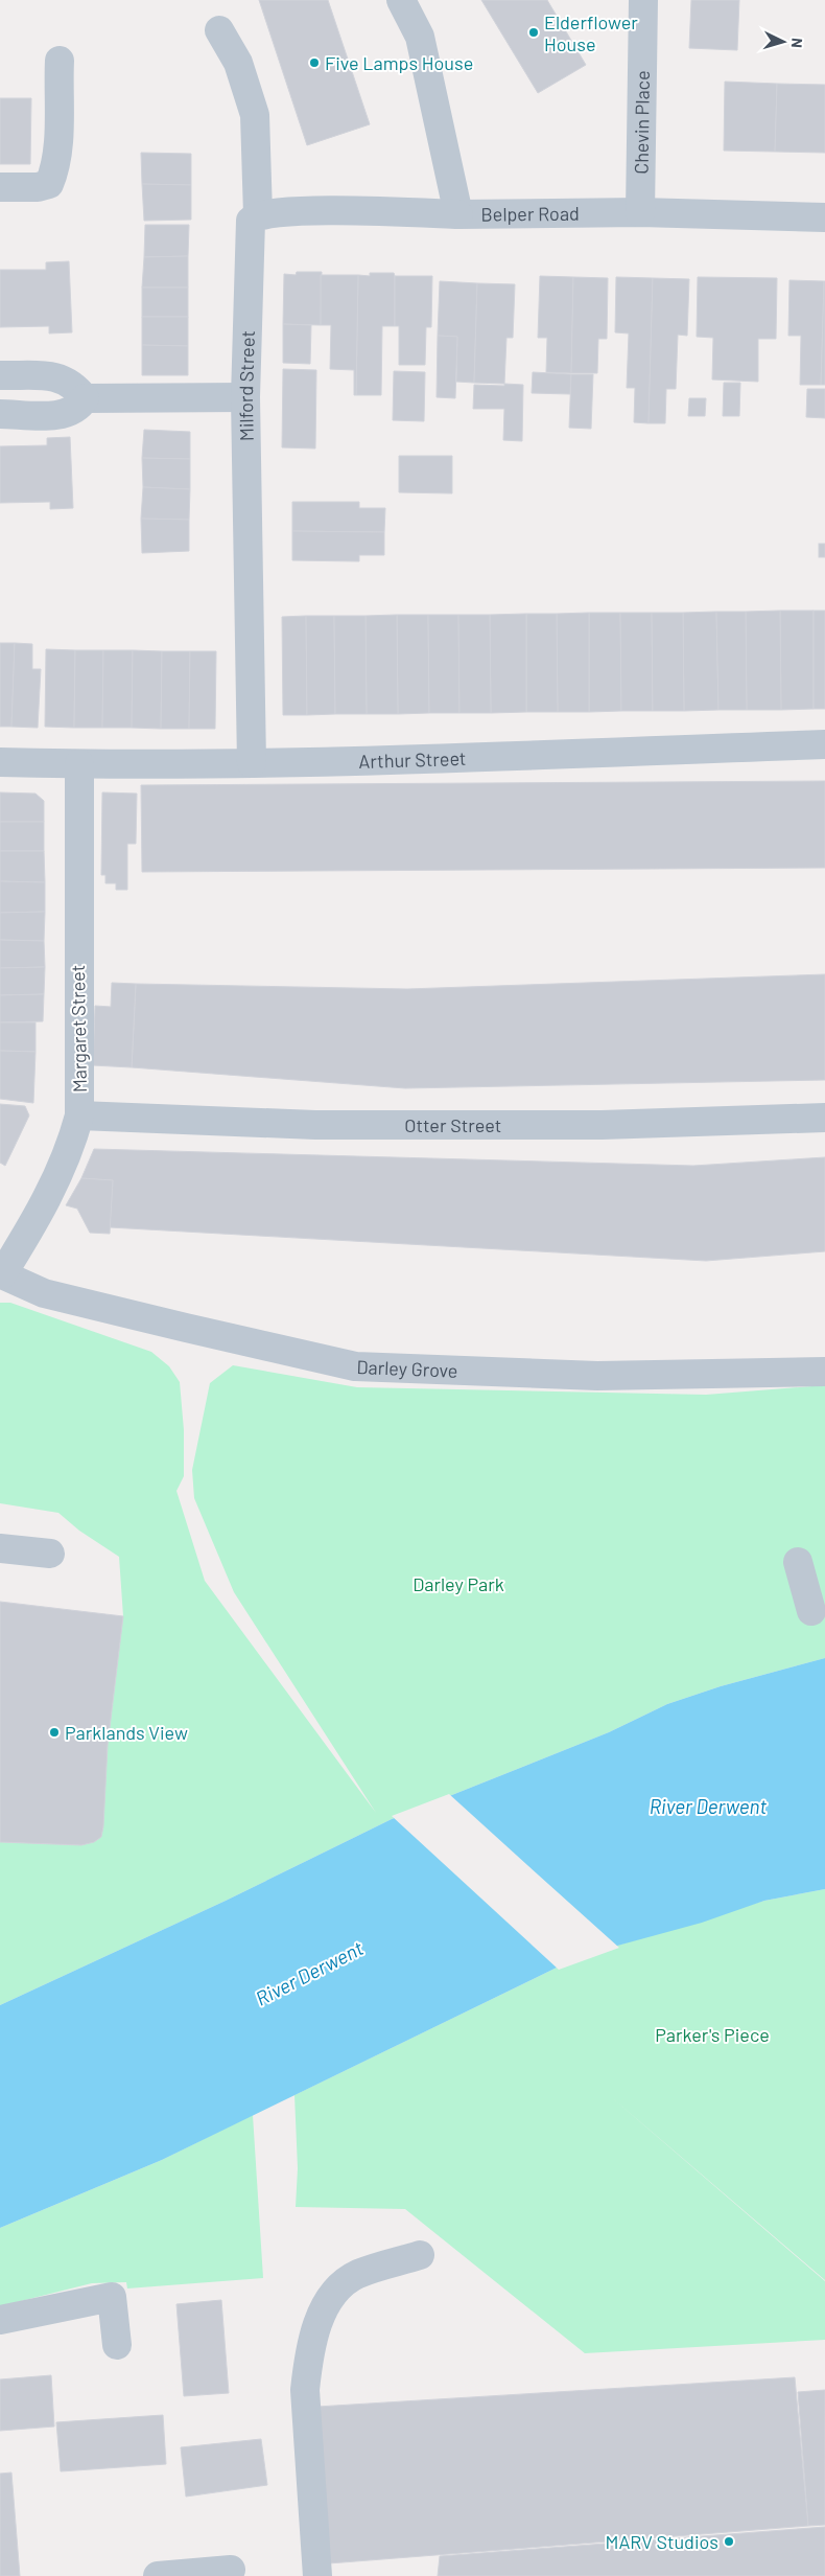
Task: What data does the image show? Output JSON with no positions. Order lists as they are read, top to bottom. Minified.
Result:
{"streets":{"street":["Chevin Place","Belper Road","Milford Street","Arthur Street","Margaret Street","Otter Street","Darley Grove"]},"crossings":[["Chevin Place","Belper Road"],["Milford Street","Arthur Street"],["Arthur Street","Margaret Street"],["Margaret Street","Otter Street"],["Margaret Street","Darley Grove"]],"water":["River Derwent"],"parks":["Darley Park","Parker's Piece"],"places":["Elderflower House","Five Lamps House","Parklands View","MARV Studios"],"north":"right"}
